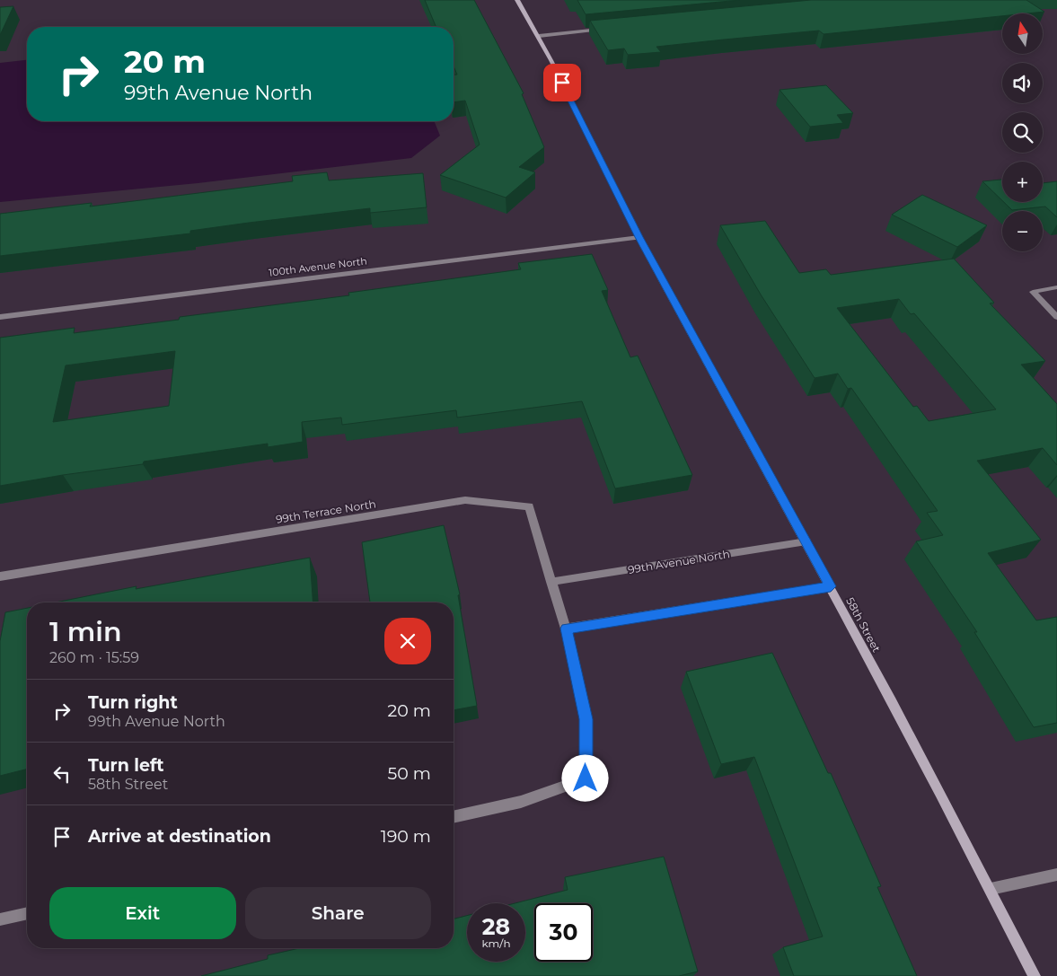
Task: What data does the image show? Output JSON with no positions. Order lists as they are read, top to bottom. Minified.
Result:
{"streets":{"street":["100th Avenue North","99th Terrace North","99th Avenue North","58th Street"]},"crossings":[["100th Avenue North","58th Street"],["99th Terrace North","99th Avenue North"],["99th Avenue North","58th Street"]],"north":"top","page":{"map_buttons":["+","−"],"turn":["20 m","99th Avenue North"],"heading":["1 min","260 m · 15:59"],"list":[{"name":"Turn right","note":"99th Avenue North","value":"20 m"},{"name":"Turn left","note":"58th Street","value":"50 m"},{"name":"Arrive at destination","value":"190 m"}],"buttons":["Exit","Share"],"speed":"28 km/h","limit":"30"}}
